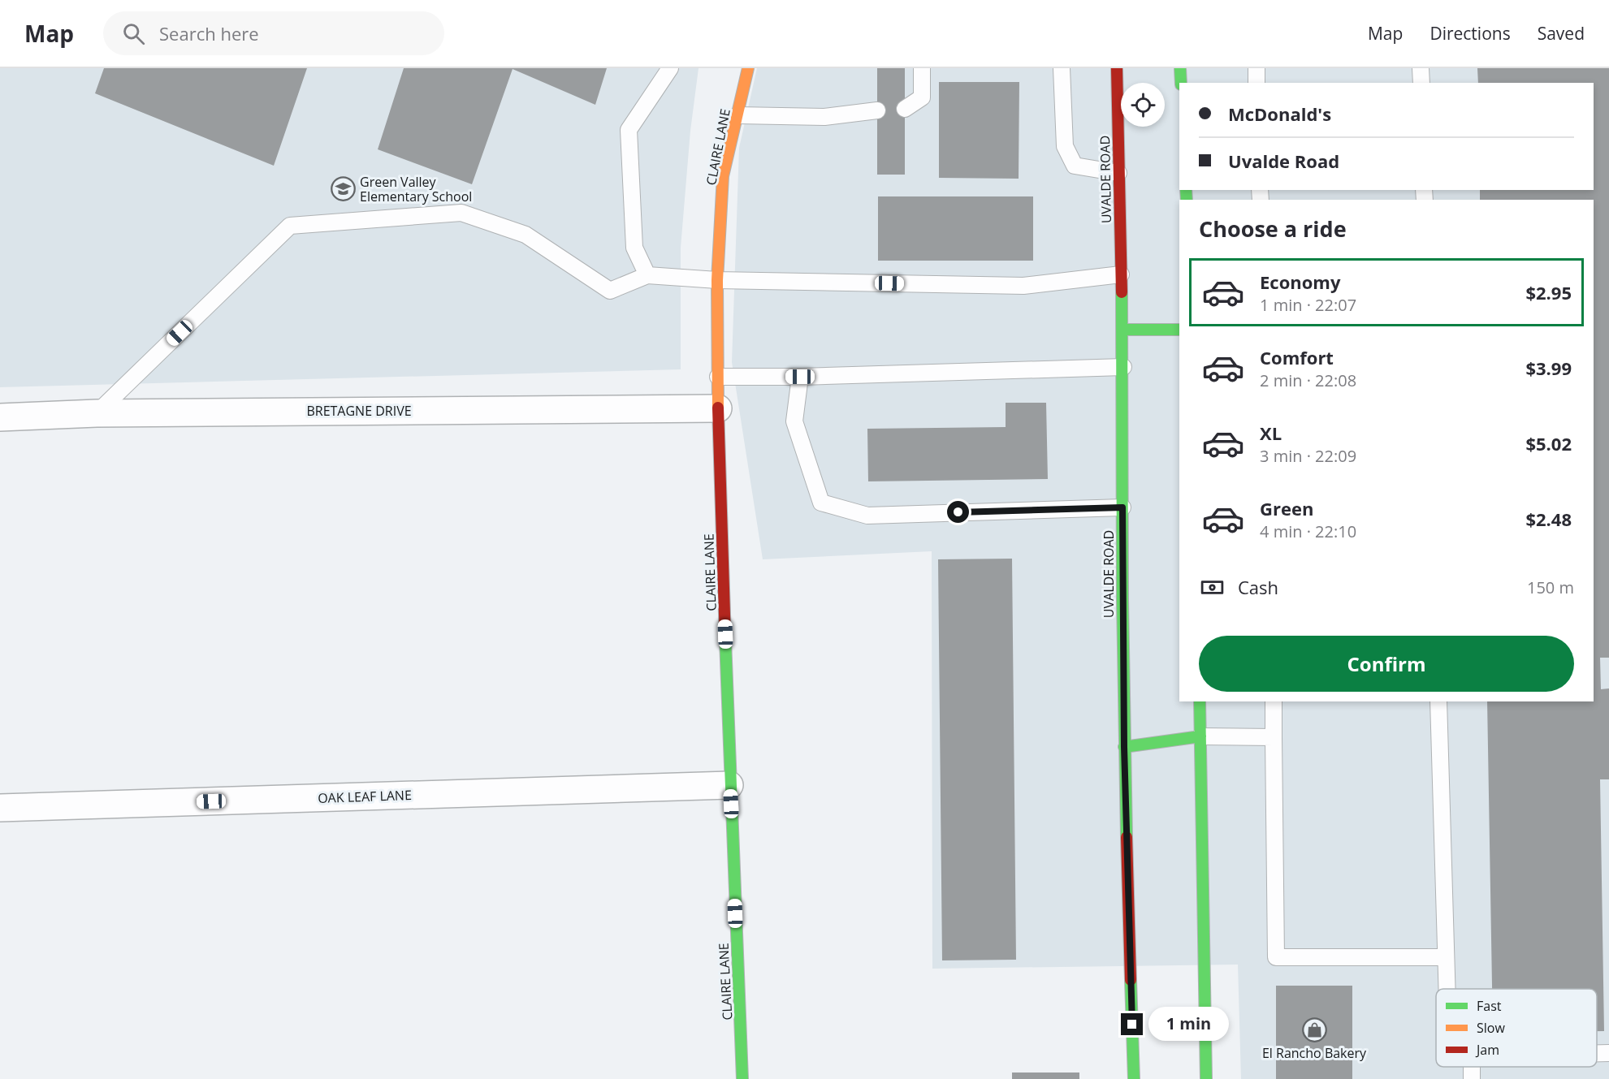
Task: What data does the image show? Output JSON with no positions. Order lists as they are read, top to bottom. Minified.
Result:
{"streets":{"main road":["CLAIRE LANE","UVALDE ROAD"],"street":["BRETAGNE DRIVE","OAK LEAF LANE"]},"crossings":[["CLAIRE LANE","BRETAGNE DRIVE"],["CLAIRE LANE","OAK LEAF LANE"]],"places":{"school or university":["Green Valley Elementary School"],"shop":["El Rancho Bakery"]},"legend":["Fast","Slow","Jam"],"page":{"header":"Map","search":"Search here","nav":["Map","Directions","Saved"],"banner":["McDonald's","Uvalde Road"],"heading":"Choose a ride","list":[{"name":"Economy","note":"1 min · 22:07","value":"$2.95"},{"name":"Comfort","note":"2 min · 22:08","value":"$3.99"},{"name":"XL","note":"3 min · 22:09","value":"$5.02"},{"name":"Green","note":"4 min · 22:10","value":"$2.48"}],"pay":["Cash","150 m"],"buttons":"Confirm","bubble":"1 min"}}
